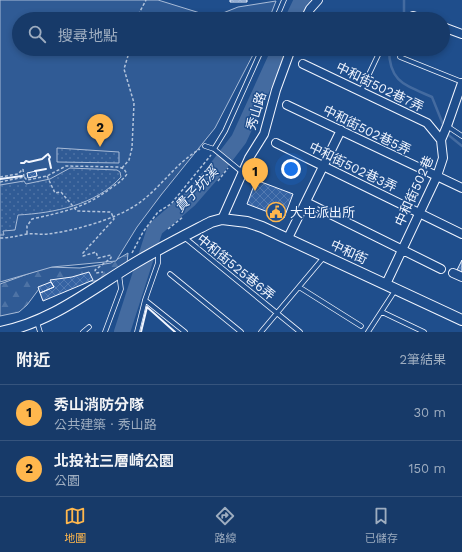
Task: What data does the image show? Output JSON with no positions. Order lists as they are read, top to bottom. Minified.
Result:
{"streets":{"street":["中和街502巷7弄","秀山路","中和街502巷5弄","中和街502巷3弄","中和街502巷","中和街"],"lane":["中和街525巷6弄"]},"crossings":[["中和街502巷7弄","中和街502巷"],["秀山路","中和街"],["中和街502巷5弄","中和街502巷"],["中和街502巷3弄","中和街502巷"],["中和街502巷","中和街"]],"water":["貴子坑溪"],"places":{"public building":["大屯派出所"]},"page":{"search":"搜尋地點","pins":["2","1"],"heading":["附近","2筆結果"],"list":[{"mark":"1","name":"秀山消防分隊","note":"公共建築 · 秀山路","value":"30 m"},{"mark":"2","name":"北投社三層崎公園","note":"公園","value":"150 m"}],"nav":["地圖","路線","已儲存"]}}
